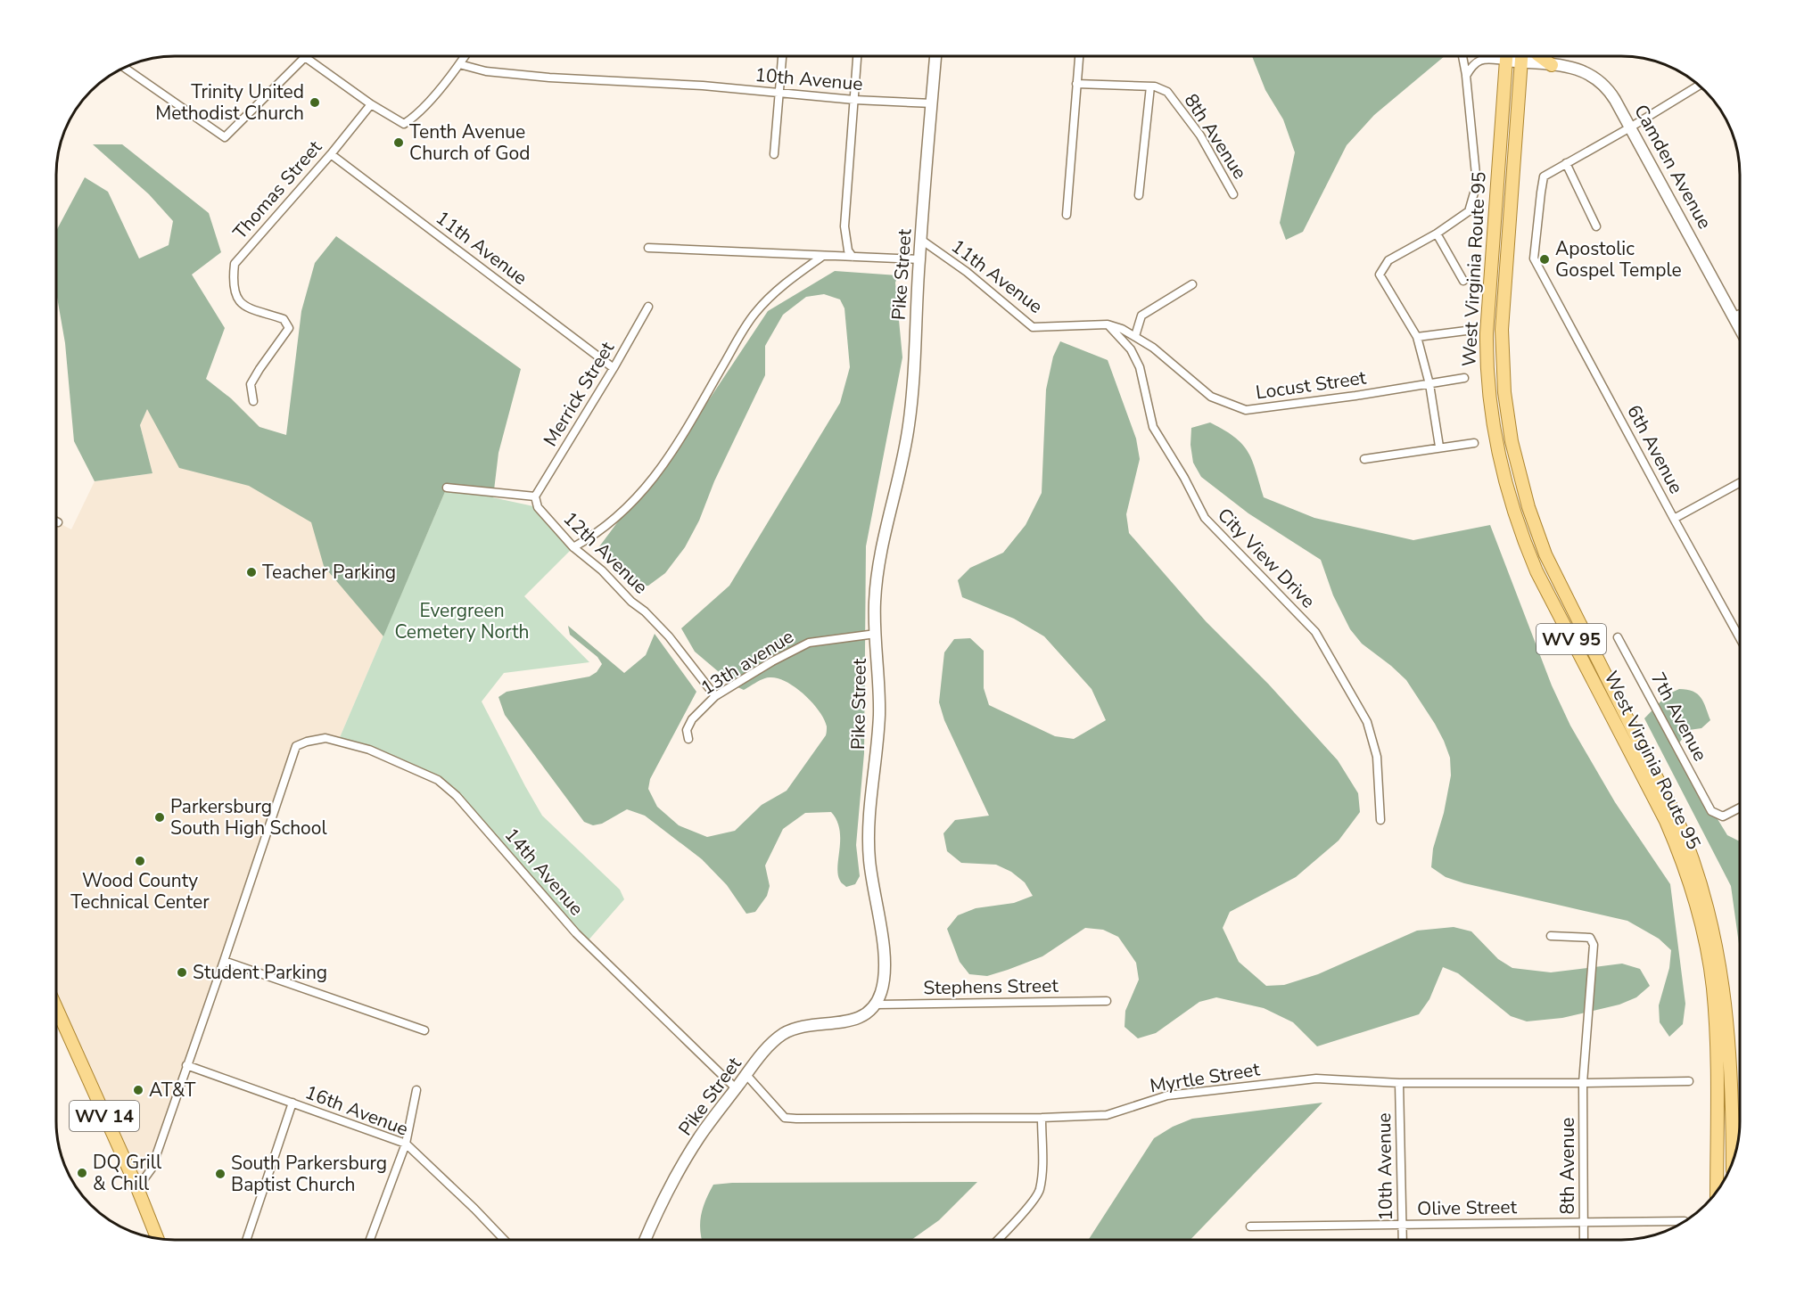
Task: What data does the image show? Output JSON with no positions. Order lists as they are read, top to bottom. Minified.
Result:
{"streets":{"main road":["Camden Avenue","West Virginia Route 95","Pike Street","WV 95","WV 14"],"street":["10th Avenue","8th Avenue","Thomas Street","11th Avenue","Locust Street","Merrick Street","6th Avenue","12th Avenue","City View Drive","13th avenue","7th Avenue","14th Avenue","Stephens Street","Myrtle Street","16th Avenue","Olive Street"]},"crossings":[["10th Avenue","Pike Street"],["10th Avenue","Myrtle Street"],["10th Avenue","Olive Street"],["8th Avenue","Myrtle Street"],["8th Avenue","Olive Street"],["Camden Avenue","West Virginia Route 95"],["Camden Avenue","WV 95"],["Thomas Street","11th Avenue"],["11th Avenue","Pike Street"],["11th Avenue","Locust Street"],["11th Avenue","Merrick Street"],["11th Avenue","City View Drive"],["West Virginia Route 95","WV 95"],["Pike Street","13th avenue"],["Pike Street","14th Avenue"],["Pike Street","Stephens Street"],["Pike Street","Myrtle Street"],["Merrick Street","12th Avenue"],["12th Avenue","13th avenue"]],"parks":["Evergreen Cemetery North"],"places":["Trinity United Methodist Church","Tenth Avenue Church of God","Apostolic Gospel Temple","Teacher Parking","Parkersburg South High School","Wood County Technical Center","Student Parking","AT&T","DQ Grill & Chill","South Parkersburg Baptist Church"]}
